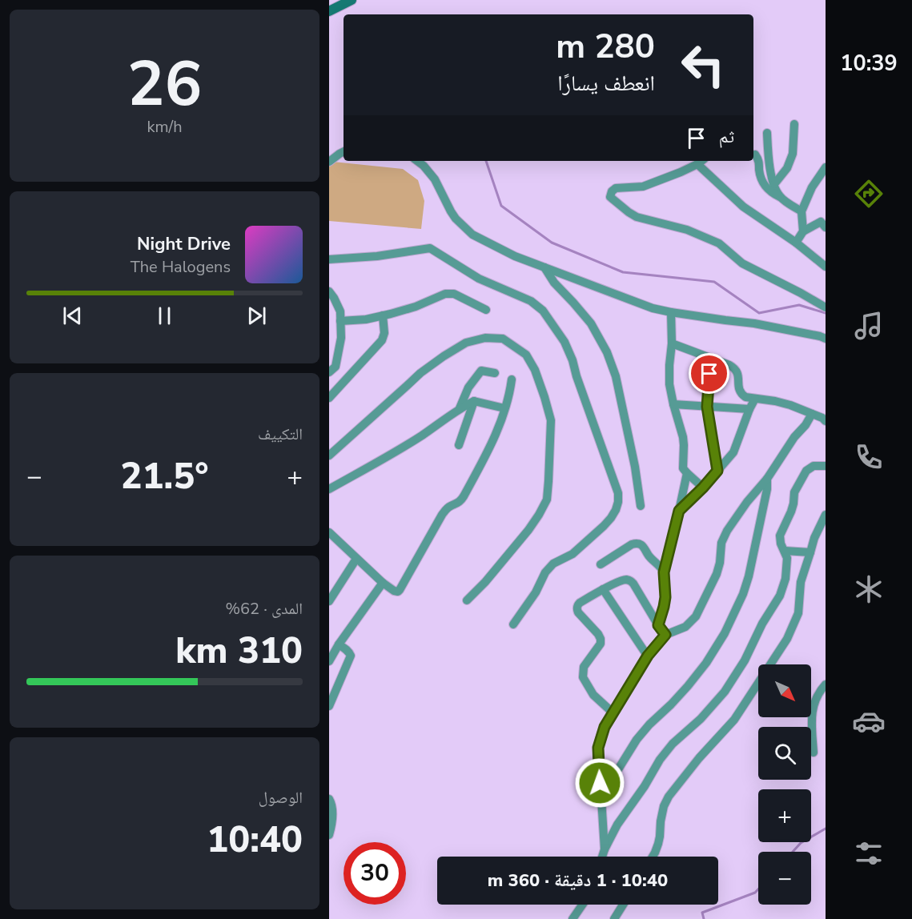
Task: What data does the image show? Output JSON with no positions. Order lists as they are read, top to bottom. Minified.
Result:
{"north":"bottom right","page":{"tabs":"10:39","tile":[["26","km/h"],"التكييف",["المدى · 62%","310 km"],["الوصول","10:40"]],"turn":["280 m","انعطف يسارًا"],"then":"ثم","song":["Night Drive","The Halogens"],"heat":["−","21.5°","+"],"map_buttons":["+","−"],"limit":"30","trip":"10:40 · 1 دقيقة · 360 m"}}
